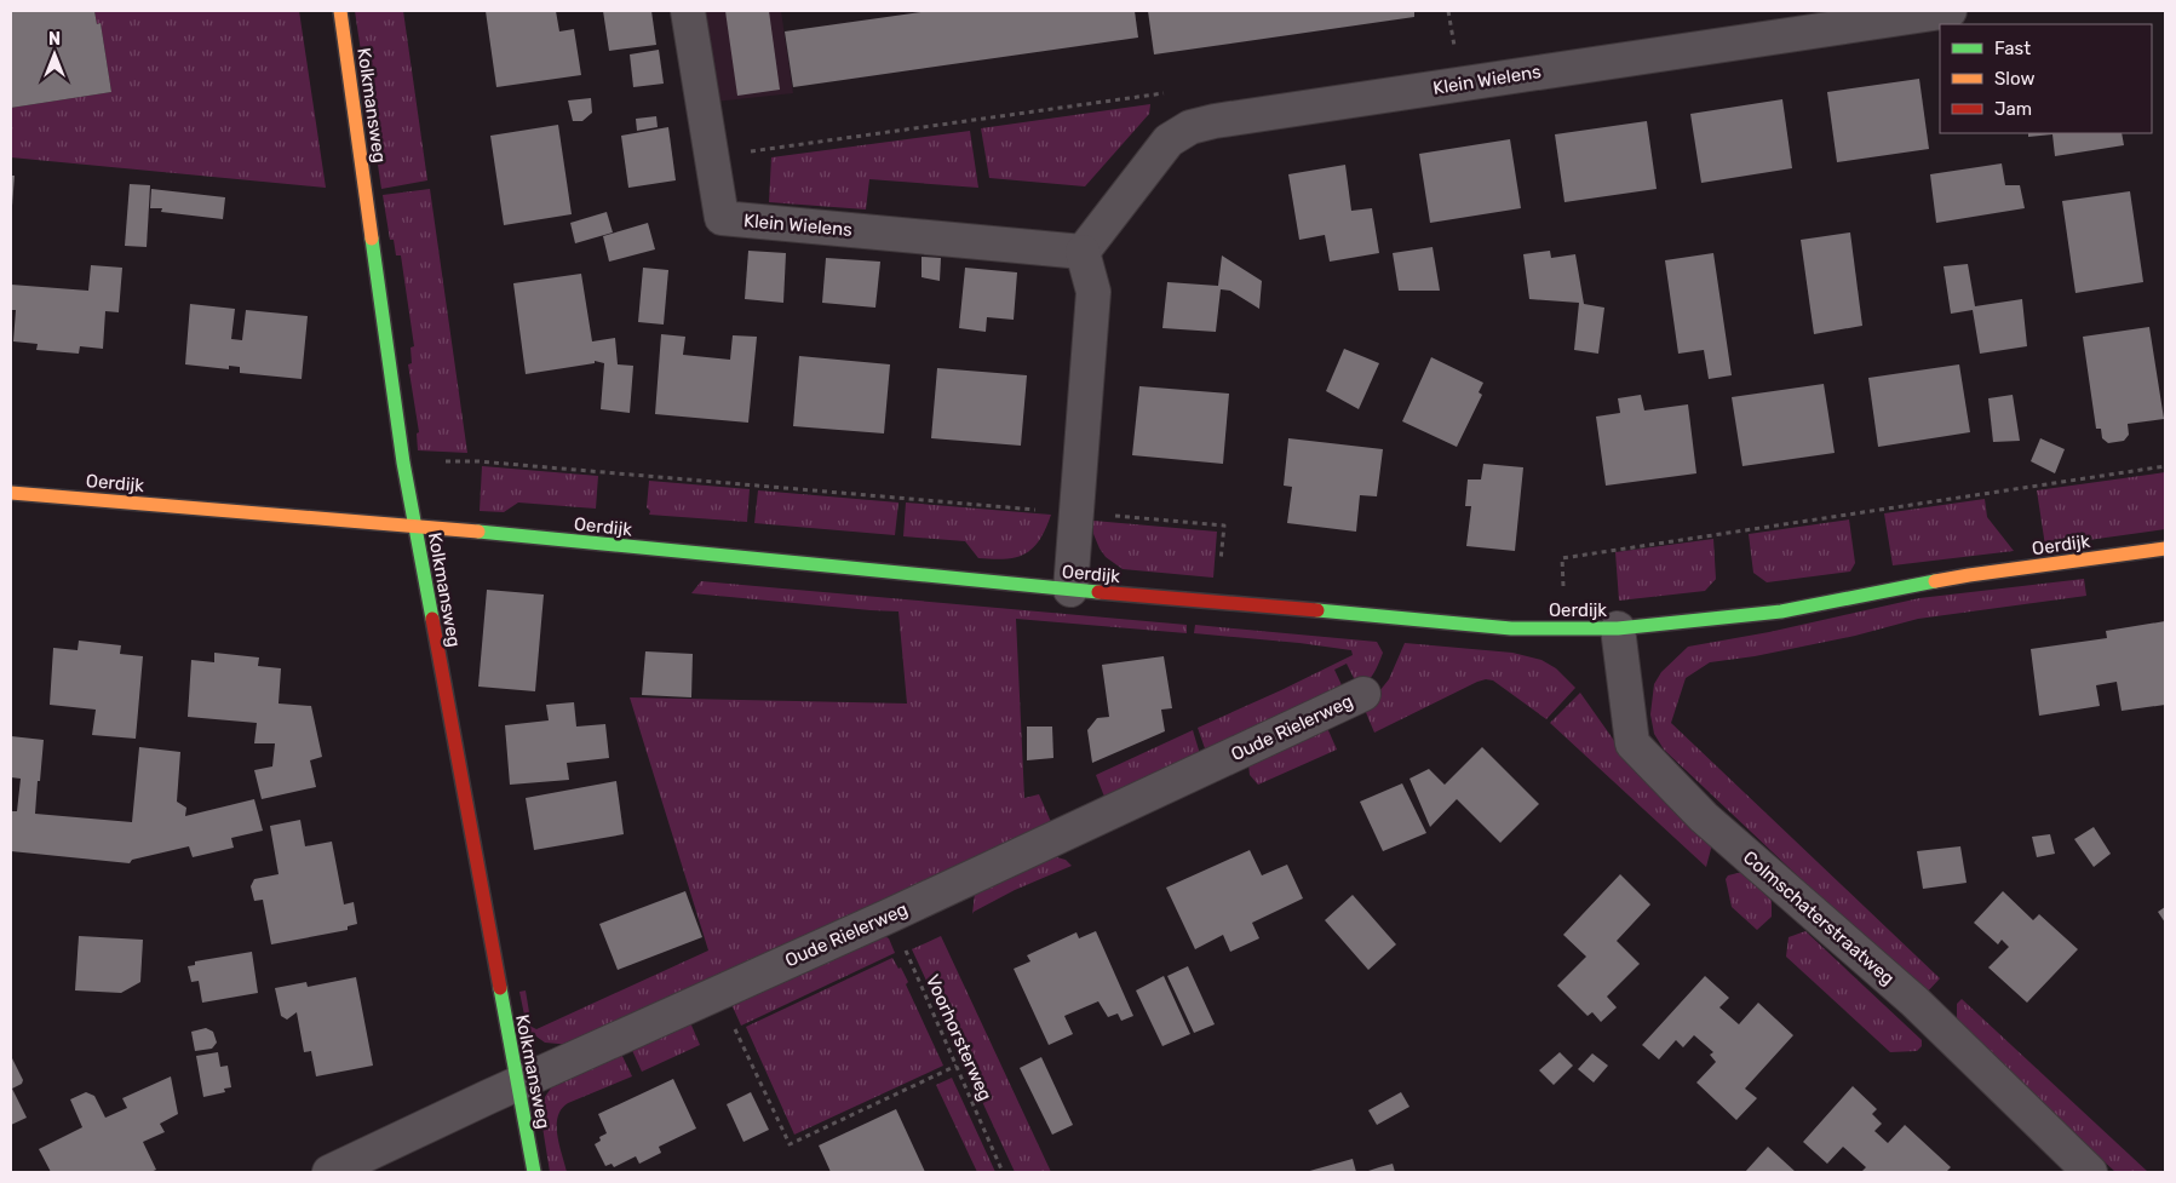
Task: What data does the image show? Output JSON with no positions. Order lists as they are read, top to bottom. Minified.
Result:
{"streets":{"street":["Klein Wielens","Kolkmansweg","Oerdijk","Oude Rielerweg","Colmschaterstraatweg"],"path":["Voorhorsterweg"]},"crossings":[["Kolkmansweg","Oerdijk"],["Kolkmansweg","Oude Rielerweg"],["Oerdijk","Colmschaterstraatweg"],["Oude Rielerweg","Voorhorsterweg"]],"legend":["Fast","Slow","Jam"],"north":"top"}
